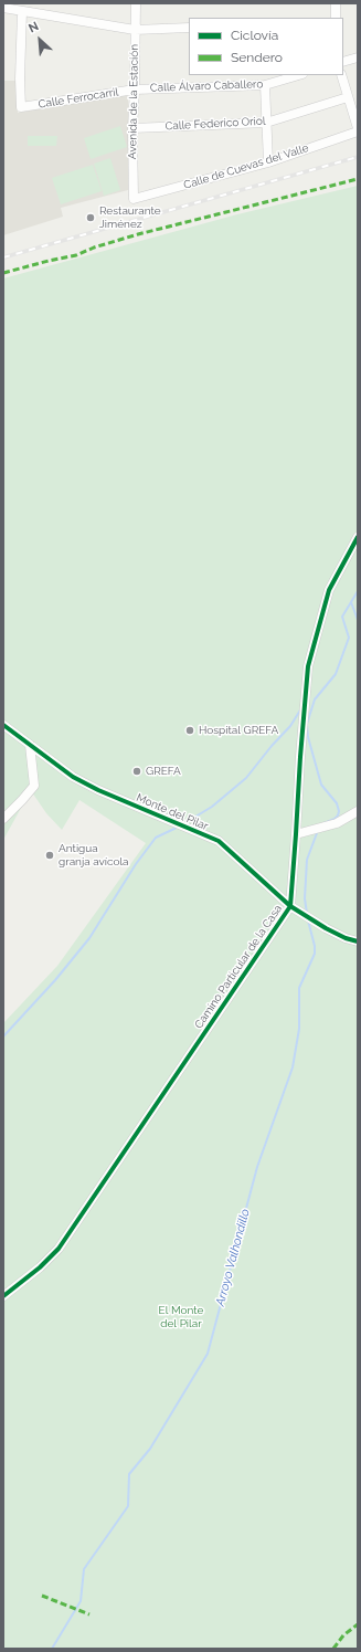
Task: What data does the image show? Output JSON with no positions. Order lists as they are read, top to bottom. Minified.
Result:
{"streets":{"street":["Calle Álvaro Caballero","Calle Ferrocarril","Avenida de la Estación","Calle Federico Oriol","Calle de Cuevas del Valle","Monte del Pilar","Camino Particular de la Casa"]},"crossings":[["Calle Álvaro Caballero","Calle Ferrocarril"],["Calle Álvaro Caballero","Avenida de la Estación"],["Calle Ferrocarril","Avenida de la Estación"],["Avenida de la Estación","Calle Federico Oriol"],["Avenida de la Estación","Calle de Cuevas del Valle"],["Monte del Pilar","Camino Particular de la Casa"]],"water":["Arroyo Valhondillo"],"parks":["El Monte del Pilar"],"places":["Restaurante Jiménez","Hospital GREFA","GREFA","Antigua granja avícola"],"legend":["Ciclovía","Sendero"],"north":"top left"}
